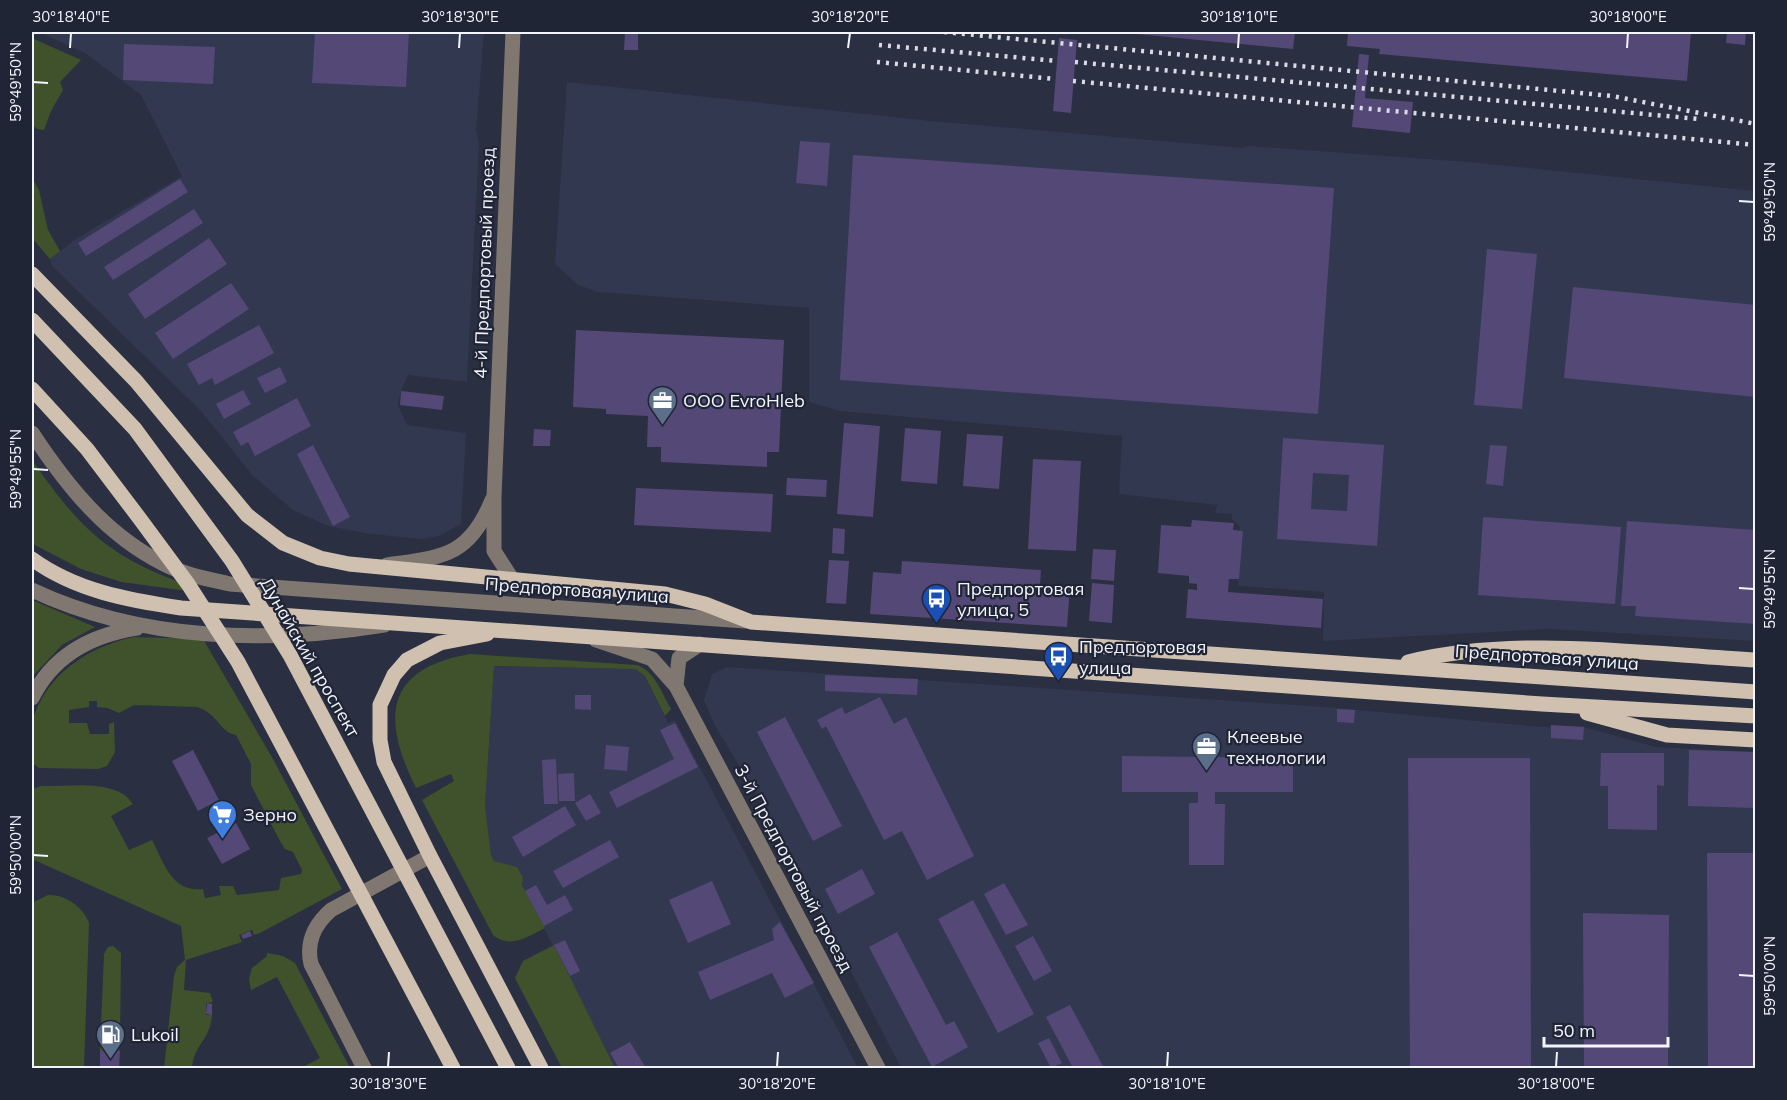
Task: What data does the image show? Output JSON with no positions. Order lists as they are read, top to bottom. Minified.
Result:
{"streets":{"main road":["Предпортовая улица","Дунайский проспект"],"street":["4-й Предпортовый проезд","3-й Предпортовый проезд"]},"places":{"office":["OOO EvroHleb","Клеевые технологии"],"bus stop":["Предпортовая улица, 5","Предпортовая улица"],"supermarket":["Зерно"],"fuel station":["Lukoil"]},"scale_bar":"50 m","coordinates":["30°18'40\"E","30°18'30\"E","30°18'20\"E","30°18'10\"E","30°18'00\"E","59°49'50\"N","59°49'55\"N","59°50'00\"N"]}
